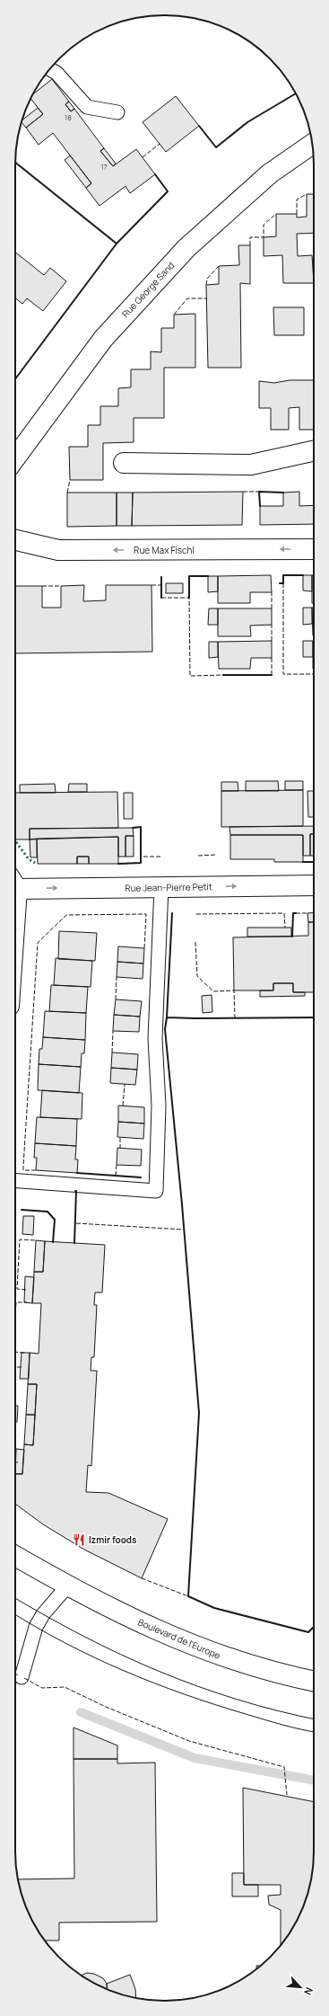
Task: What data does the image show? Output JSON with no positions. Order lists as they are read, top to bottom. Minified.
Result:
{"streets":{"street":["Rue George Sand","Rue Max Fischl","Rue Jean-Pierre Petit","Boulevard de l'Europe"]},"one_way":["Rue Jean-Pierre Petit"],"places":{"restaurant":["Izmir foods"]},"house_numbers":["18","17"],"north":"bottom right"}
